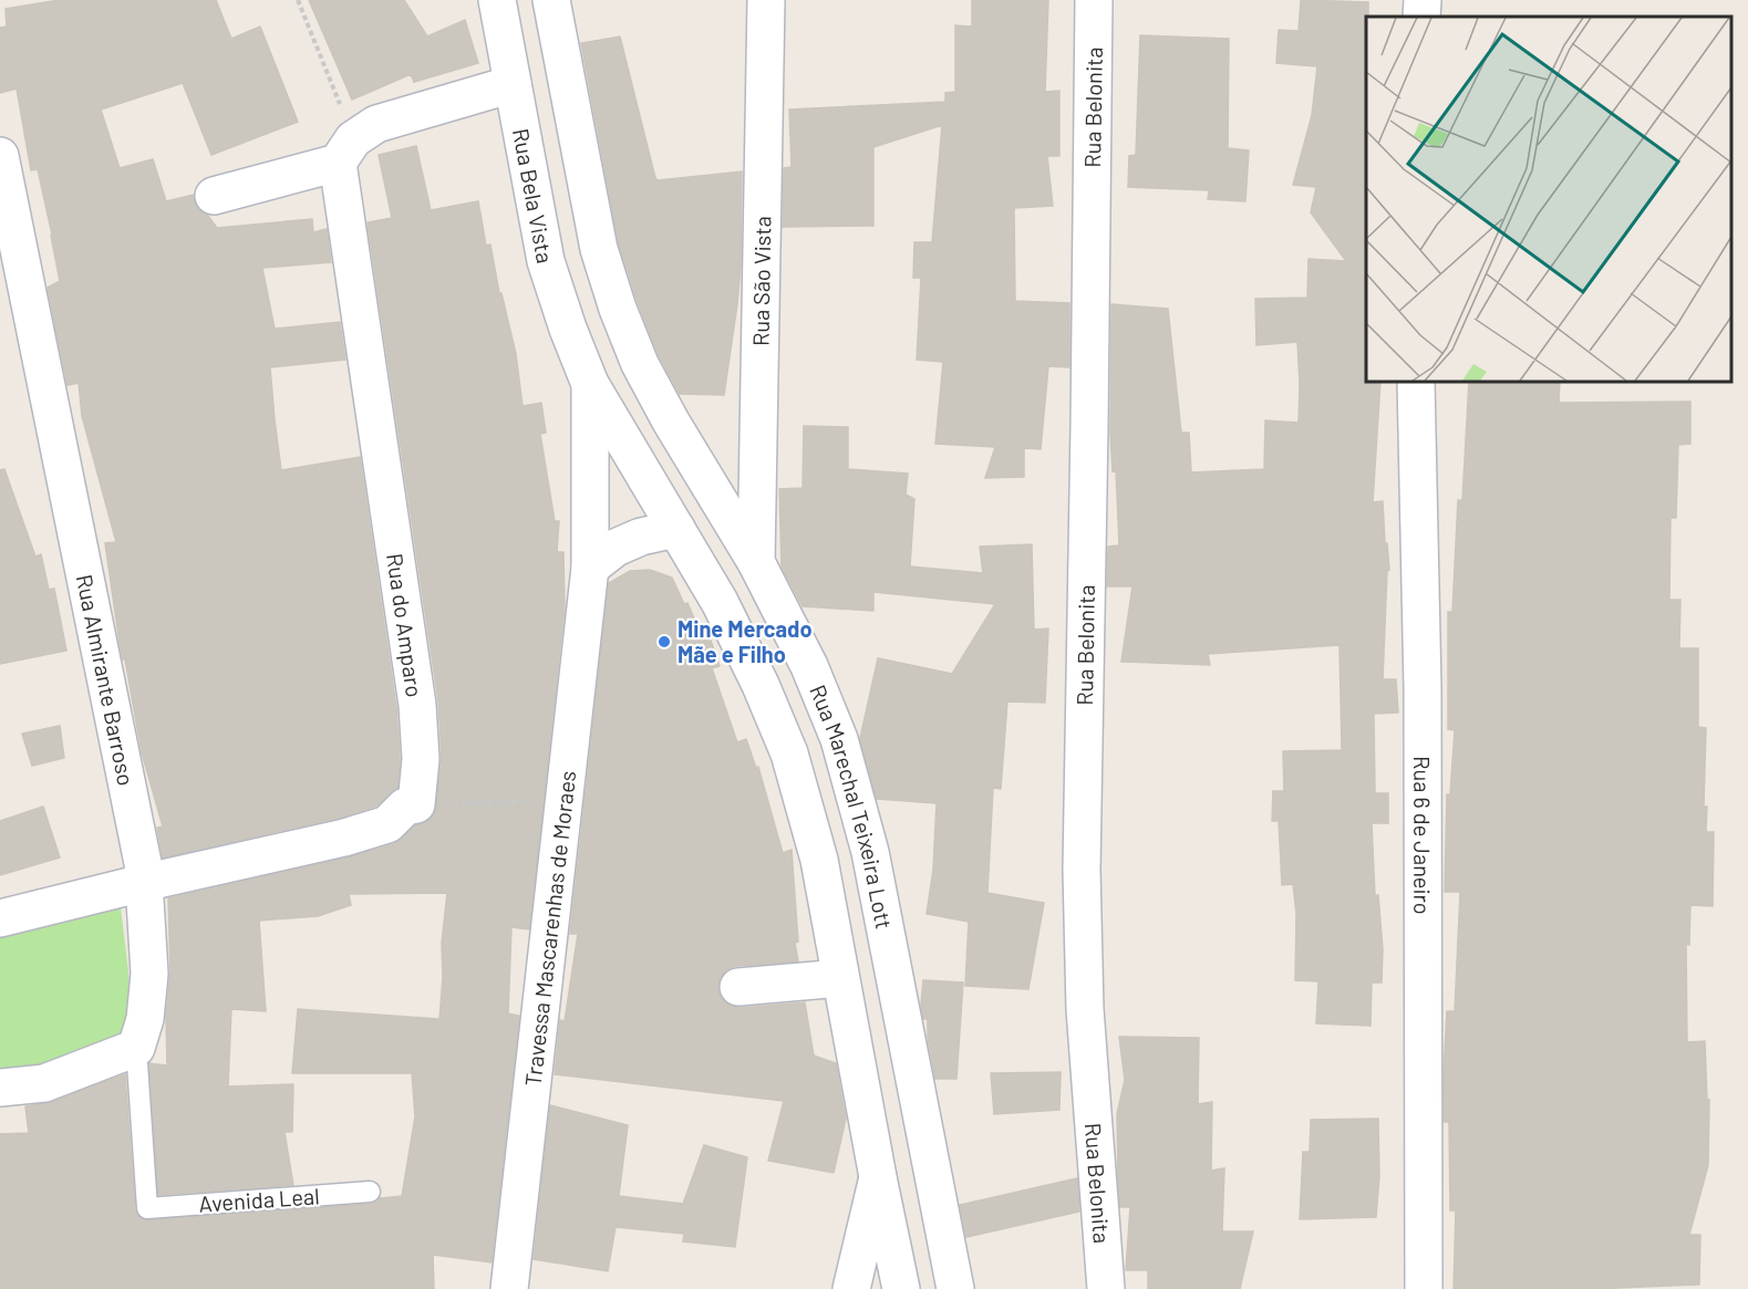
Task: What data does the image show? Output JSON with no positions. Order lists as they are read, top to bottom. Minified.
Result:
{"streets":{"street":["Rua Belonita","Rua Bela Vista","Rua São Vista","Rua do Amparo","Rua Almirante Barroso","Rua Marechal Teixeira Lott","Rua 6 de Janeiro","Travessa Mascarenhas de Moraes"],"lane":["Avenida Leal"]},"crossings":[["Rua Bela Vista","Rua Marechal Teixeira Lott"],["Rua Bela Vista","Travessa Mascarenhas de Moraes"],["Rua São Vista","Rua Marechal Teixeira Lott"],["Rua Almirante Barroso","Avenida Leal"],["Rua Marechal Teixeira Lott","Travessa Mascarenhas de Moraes"]],"places":["Mine Mercado Mãe e Filho"]}
